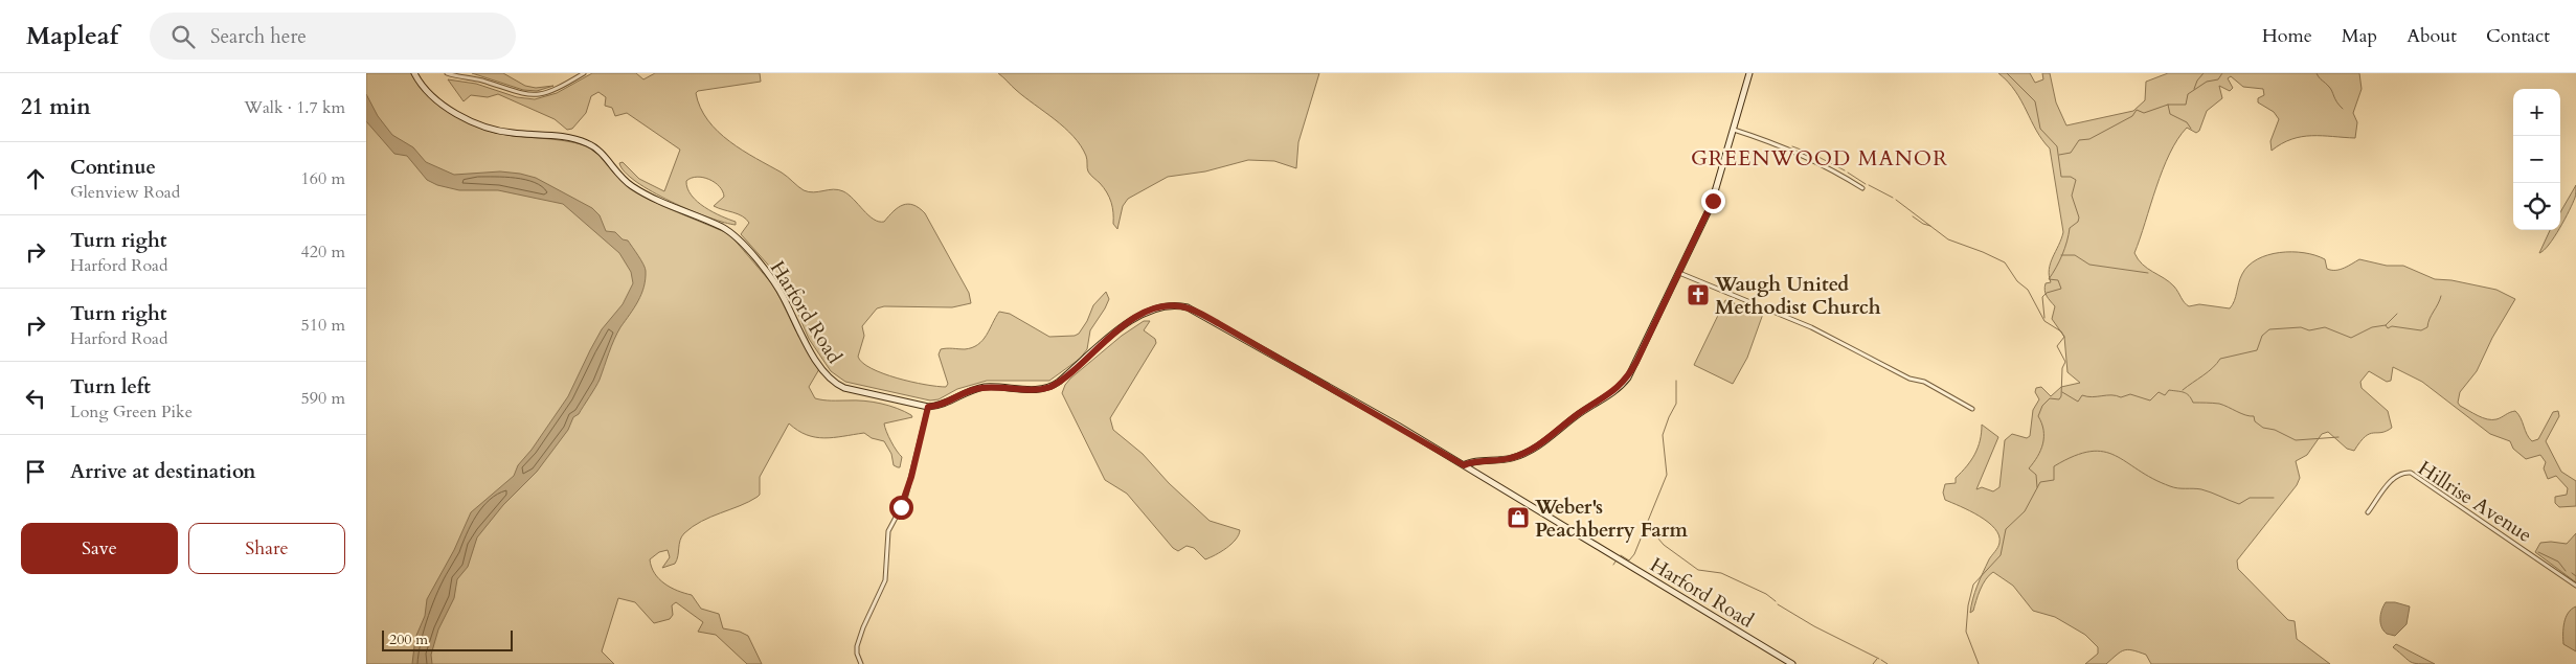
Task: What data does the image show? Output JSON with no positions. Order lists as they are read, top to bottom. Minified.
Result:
{"streets":{"main road":["Harford Road"],"street":["Hillrise Avenue"]},"districts":["GREENWOOD MANOR"],"places":{"church":["Waugh United Methodist Church"],"shop":["Weber's Peachberry Farm"]},"scale_bar":"200 m","page":{"header":"Mapleaf","search":"Search here","nav":["Home","Map","About","Contact"],"heading":["21 min","Walk · 1.7 km"],"map_buttons":["+","−"],"list":[["Continue","Glenview Road","160 m"],["Turn right","Harford Road","420 m"],["Turn right","Harford Road","510 m"],["Turn left","Long Green Pike","590 m"],"Arrive at destination"],"buttons":["Save","Share"],"scale":"200 m"}}
